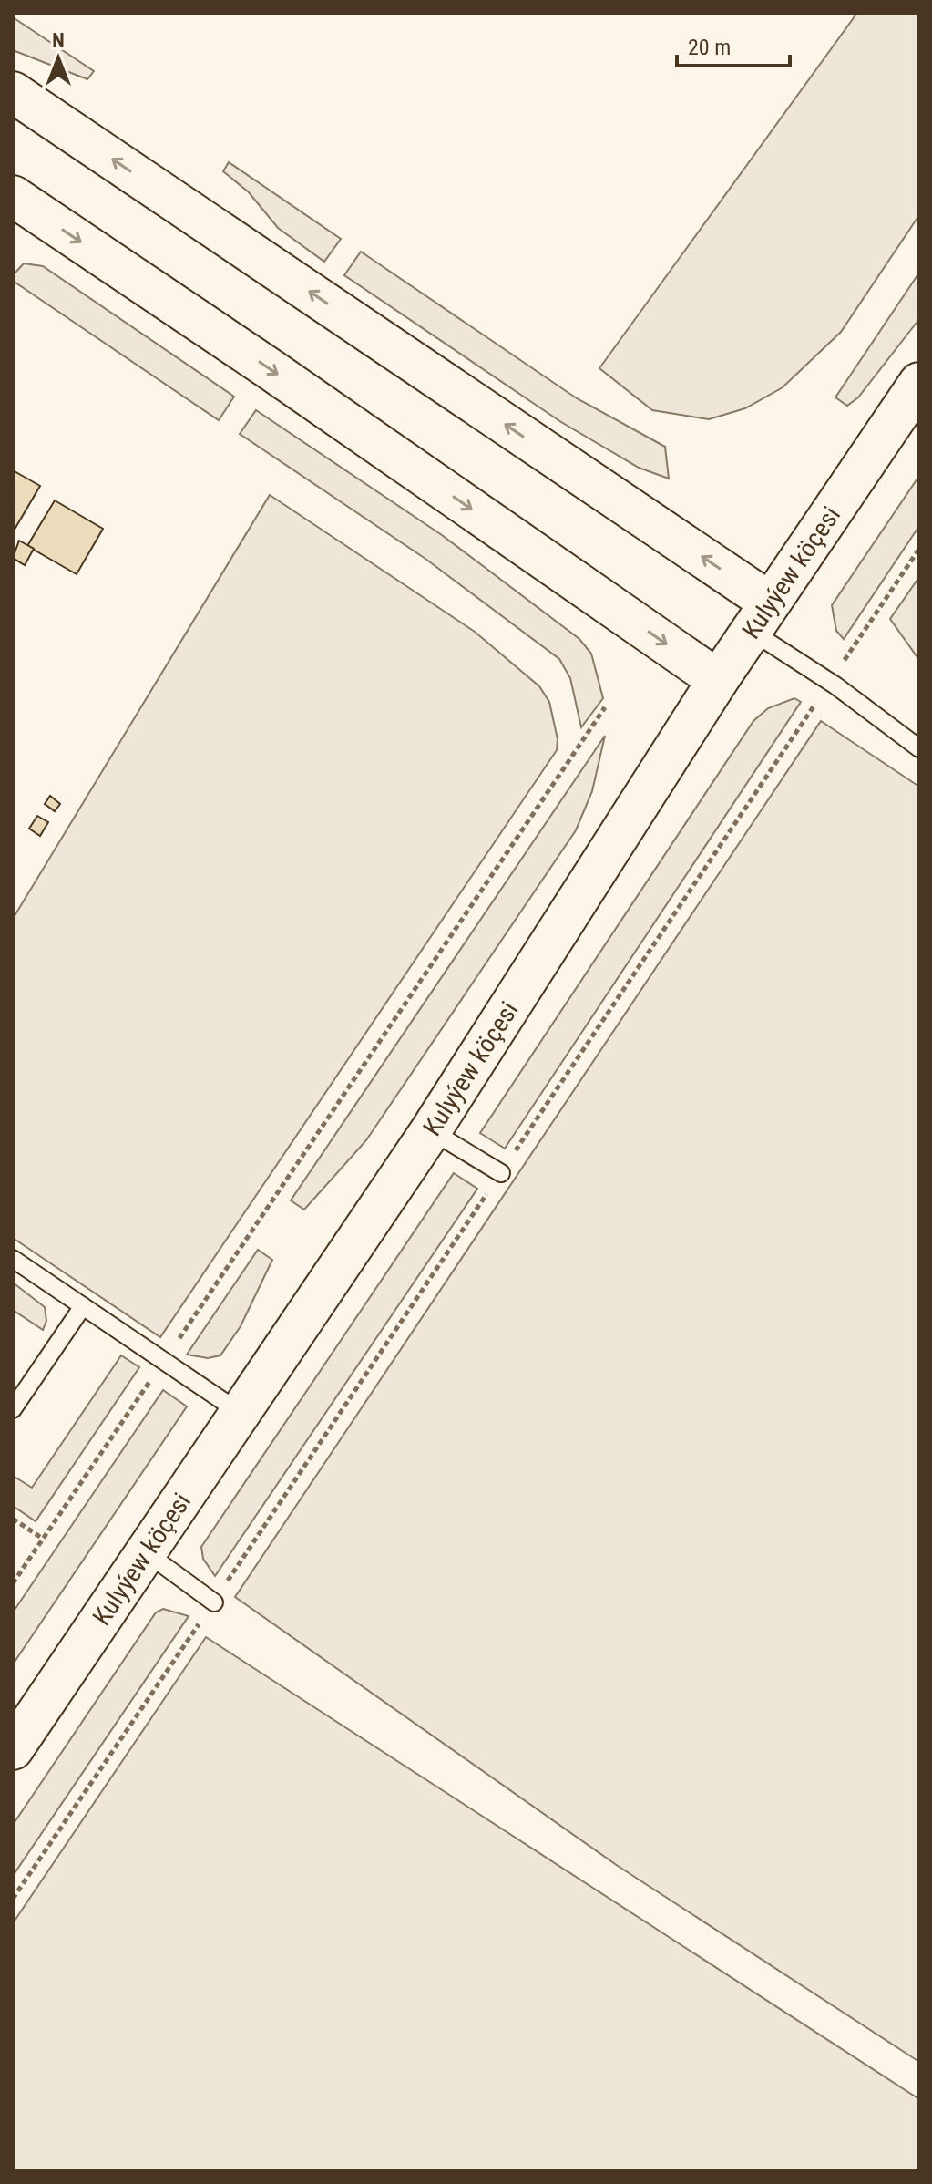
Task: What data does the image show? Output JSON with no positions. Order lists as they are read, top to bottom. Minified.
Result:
{"streets":{"street":["Kulyýew köçesi"]},"scale_bar":"20 m","north":"top"}
